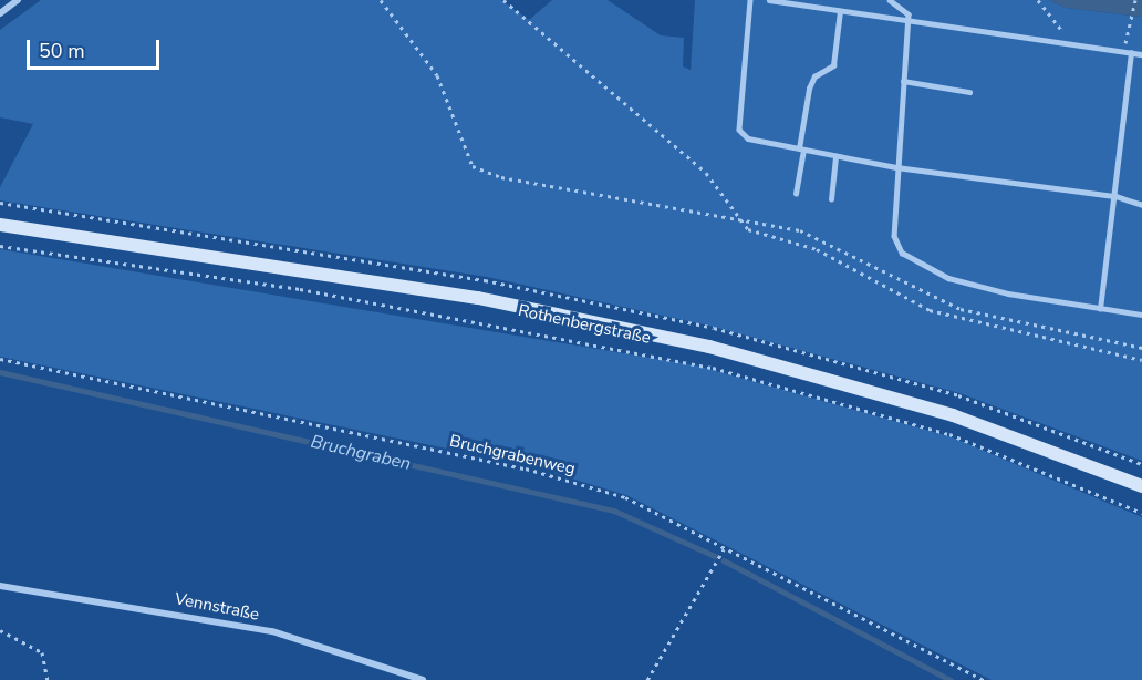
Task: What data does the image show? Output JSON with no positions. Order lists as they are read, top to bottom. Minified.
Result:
{"streets":{"main road":["Rothenbergstraße"],"street":["Vennstraße"],"path":["Bruchgrabenweg"]},"water":["Bruchgraben"],"scale_bar":"50 m"}
